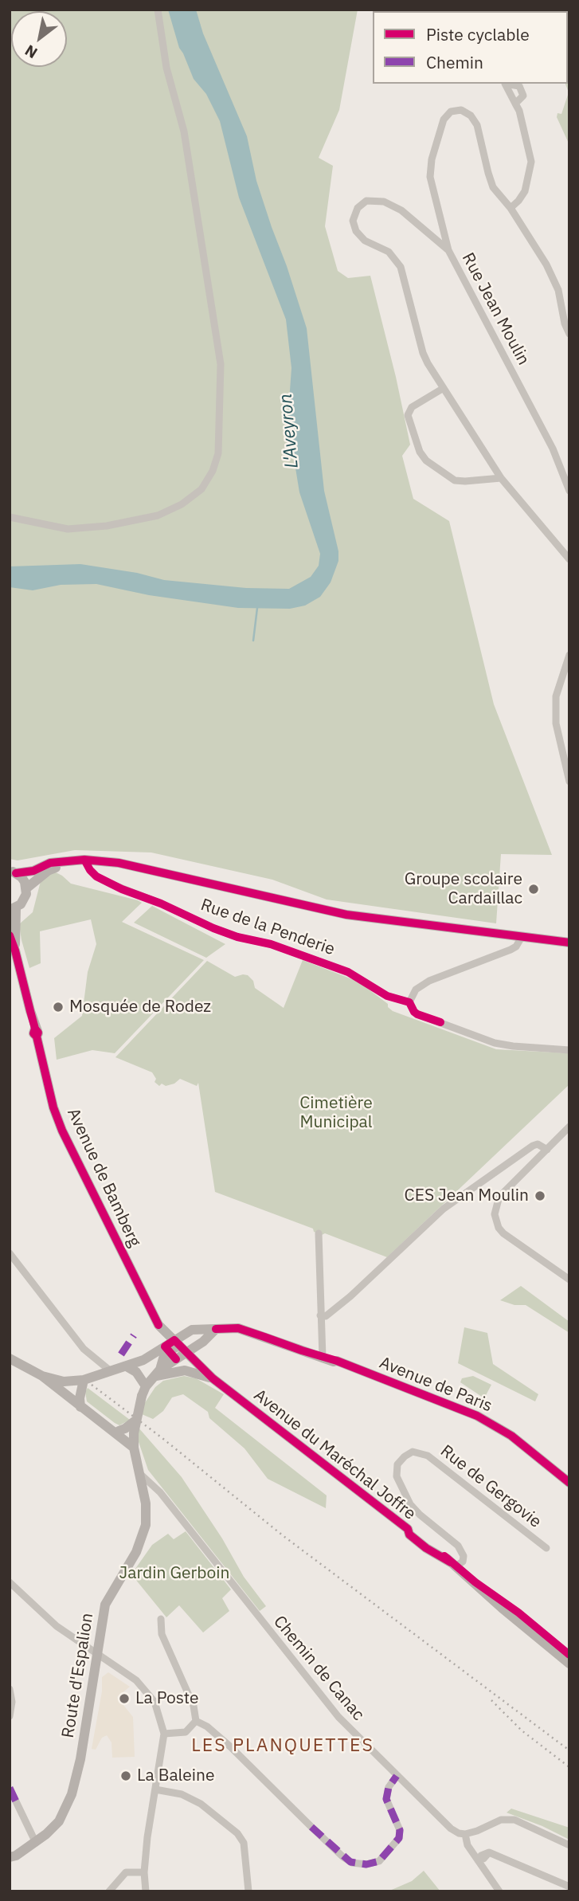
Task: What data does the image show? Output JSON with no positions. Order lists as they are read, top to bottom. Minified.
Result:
{"streets":{"main road":["Avenue de Bamberg","Avenue de Paris","Avenue du Maréchal Joffre","Route d'Espalion"],"street":["Rue Jean Moulin","Rue de la Penderie","Rue de Gergovie","Chemin de Canac"]},"crossings":[["Avenue de Bamberg","Avenue de Paris"],["Avenue de Bamberg","Avenue du Maréchal Joffre"],["Avenue de Paris","Avenue du Maréchal Joffre"],["Avenue du Maréchal Joffre","Rue de Gergovie"],["Chemin de Canac","Route d'Espalion"]],"districts":["LES PLANQUETTES"],"water":["L'Aveyron"],"parks":["Cimetière Municipal","Jardin Gerboin"],"places":["Groupe scolaire Cardaillac","Mosquée de Rodez","CES Jean Moulin","La Poste","La Baleine"],"legend":["Piste cyclable","Chemin"],"north":"bottom left"}
